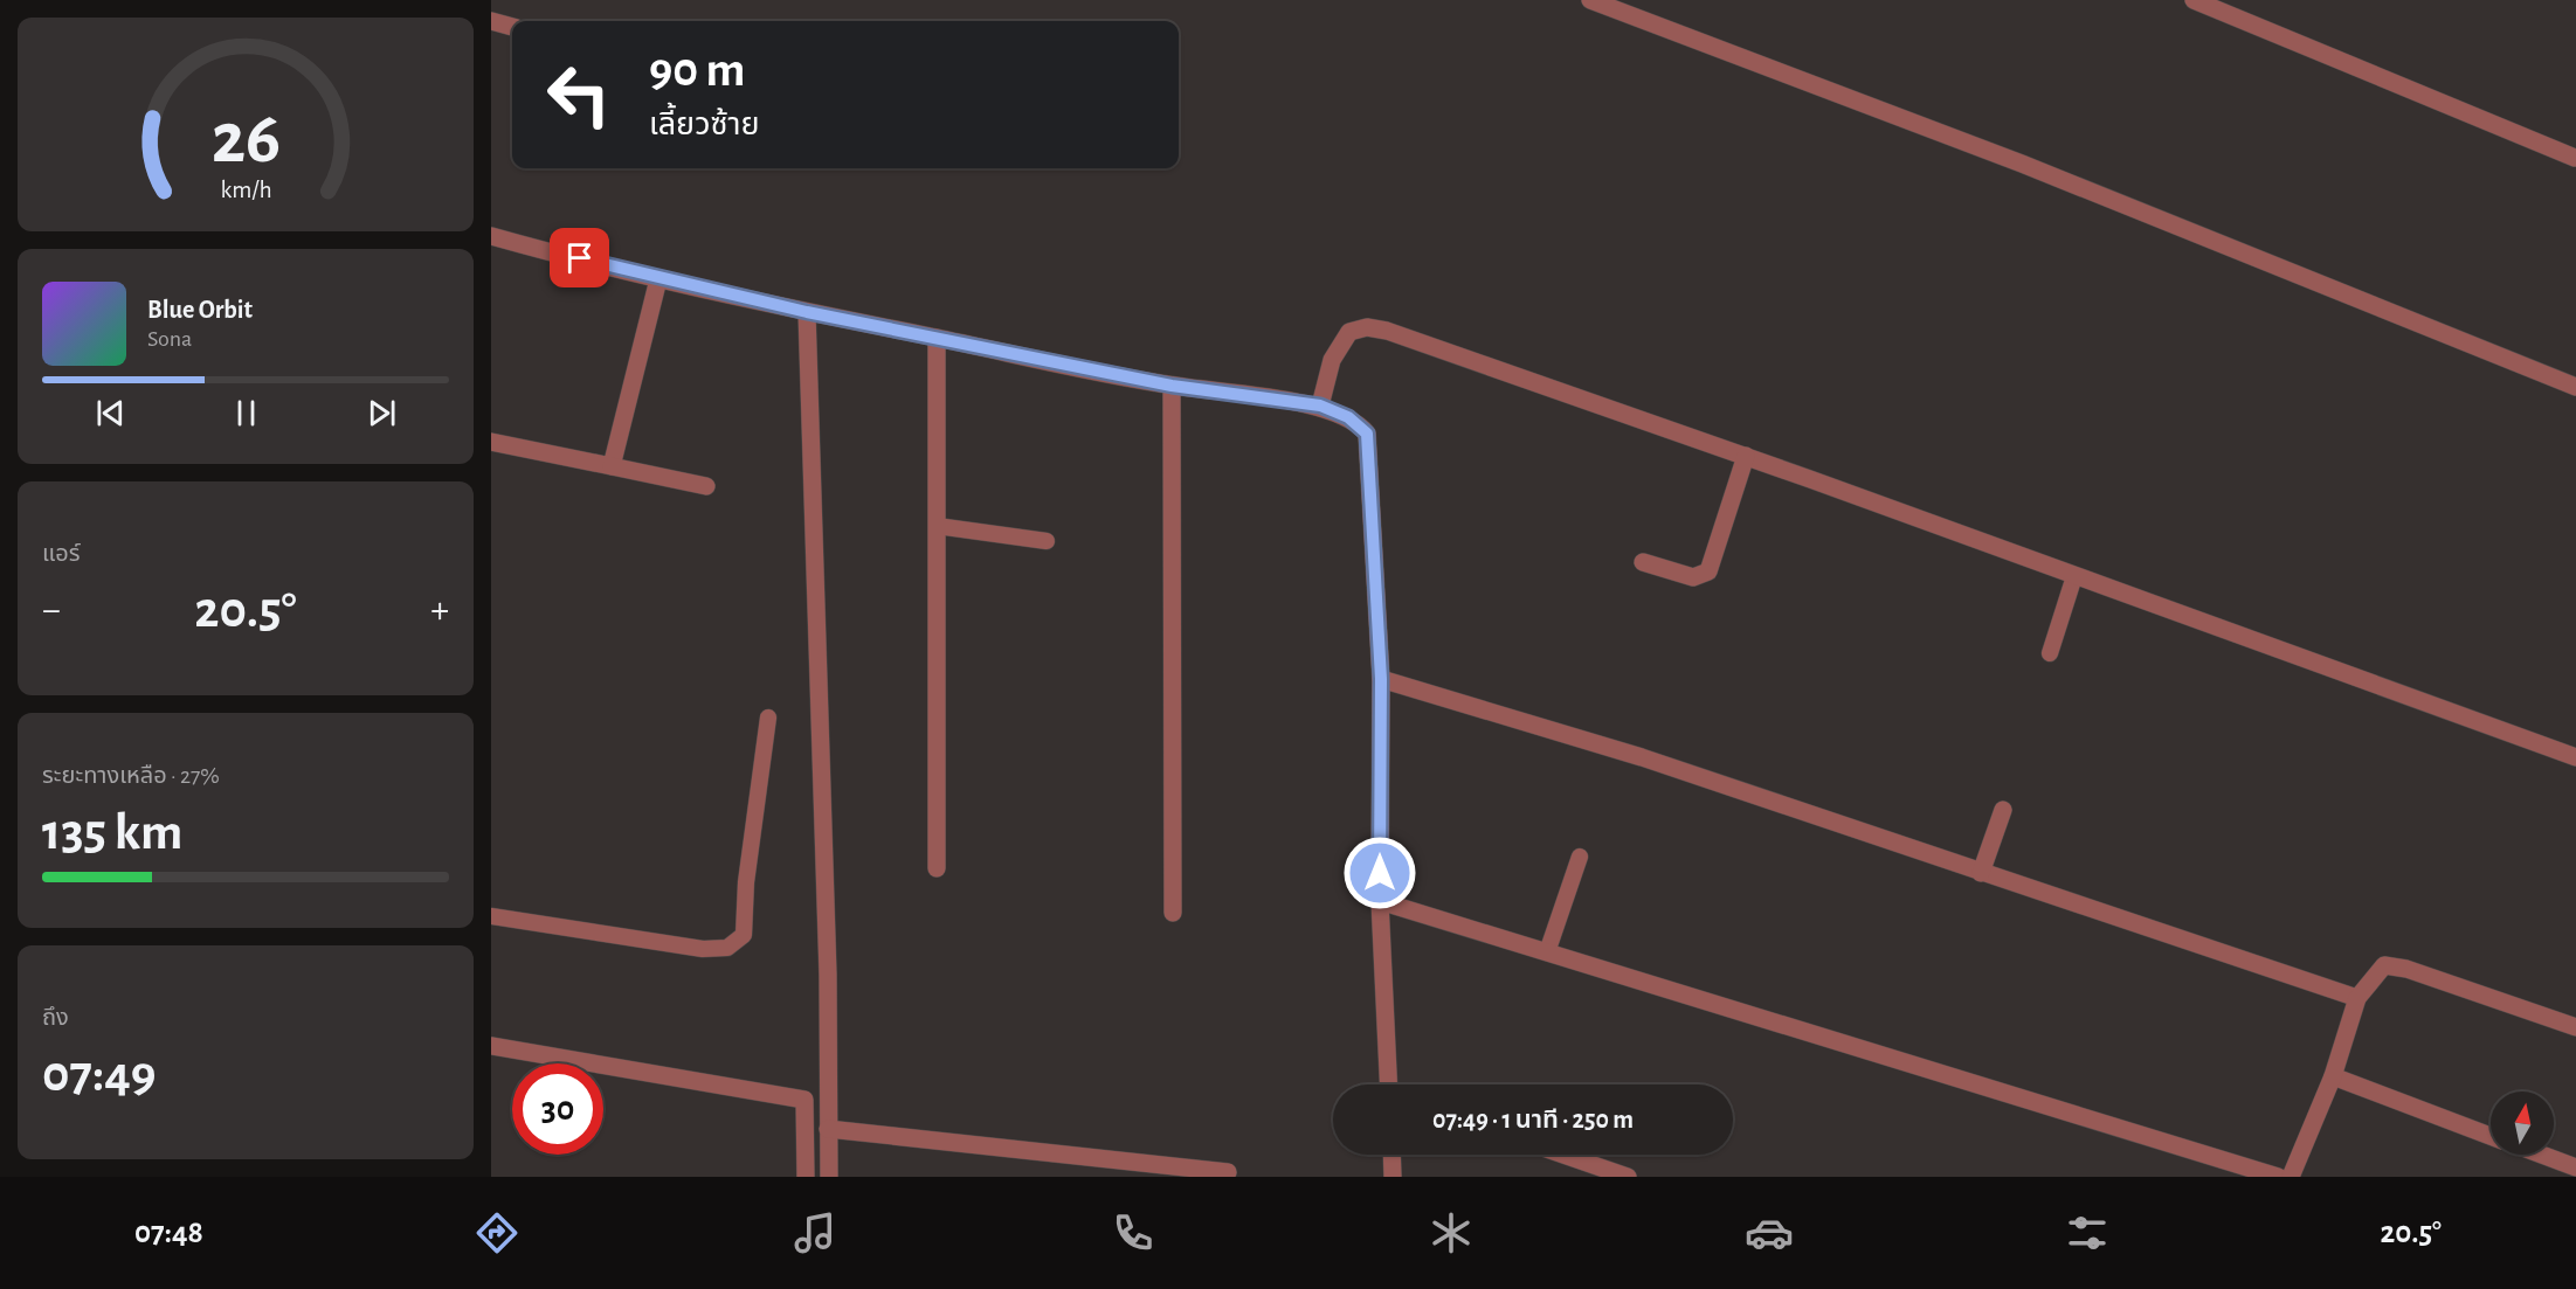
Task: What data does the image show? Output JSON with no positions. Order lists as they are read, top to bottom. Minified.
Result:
{"north":"top","page":{"turn":["90 m","เลี้ยวซ้าย"],"song":["Blue Orbit","Sona"],"tile":["แอร์",["ระยะทางเหลือ · 27%","135 km"],["ถึง","07:49"]],"heat":["−","20.5°","+"],"limit":"30","trip":"07:49 · 1 นาที · 250 m","tabs":["07:48","20.5°"],"gauge":["26","km/h"]}}
